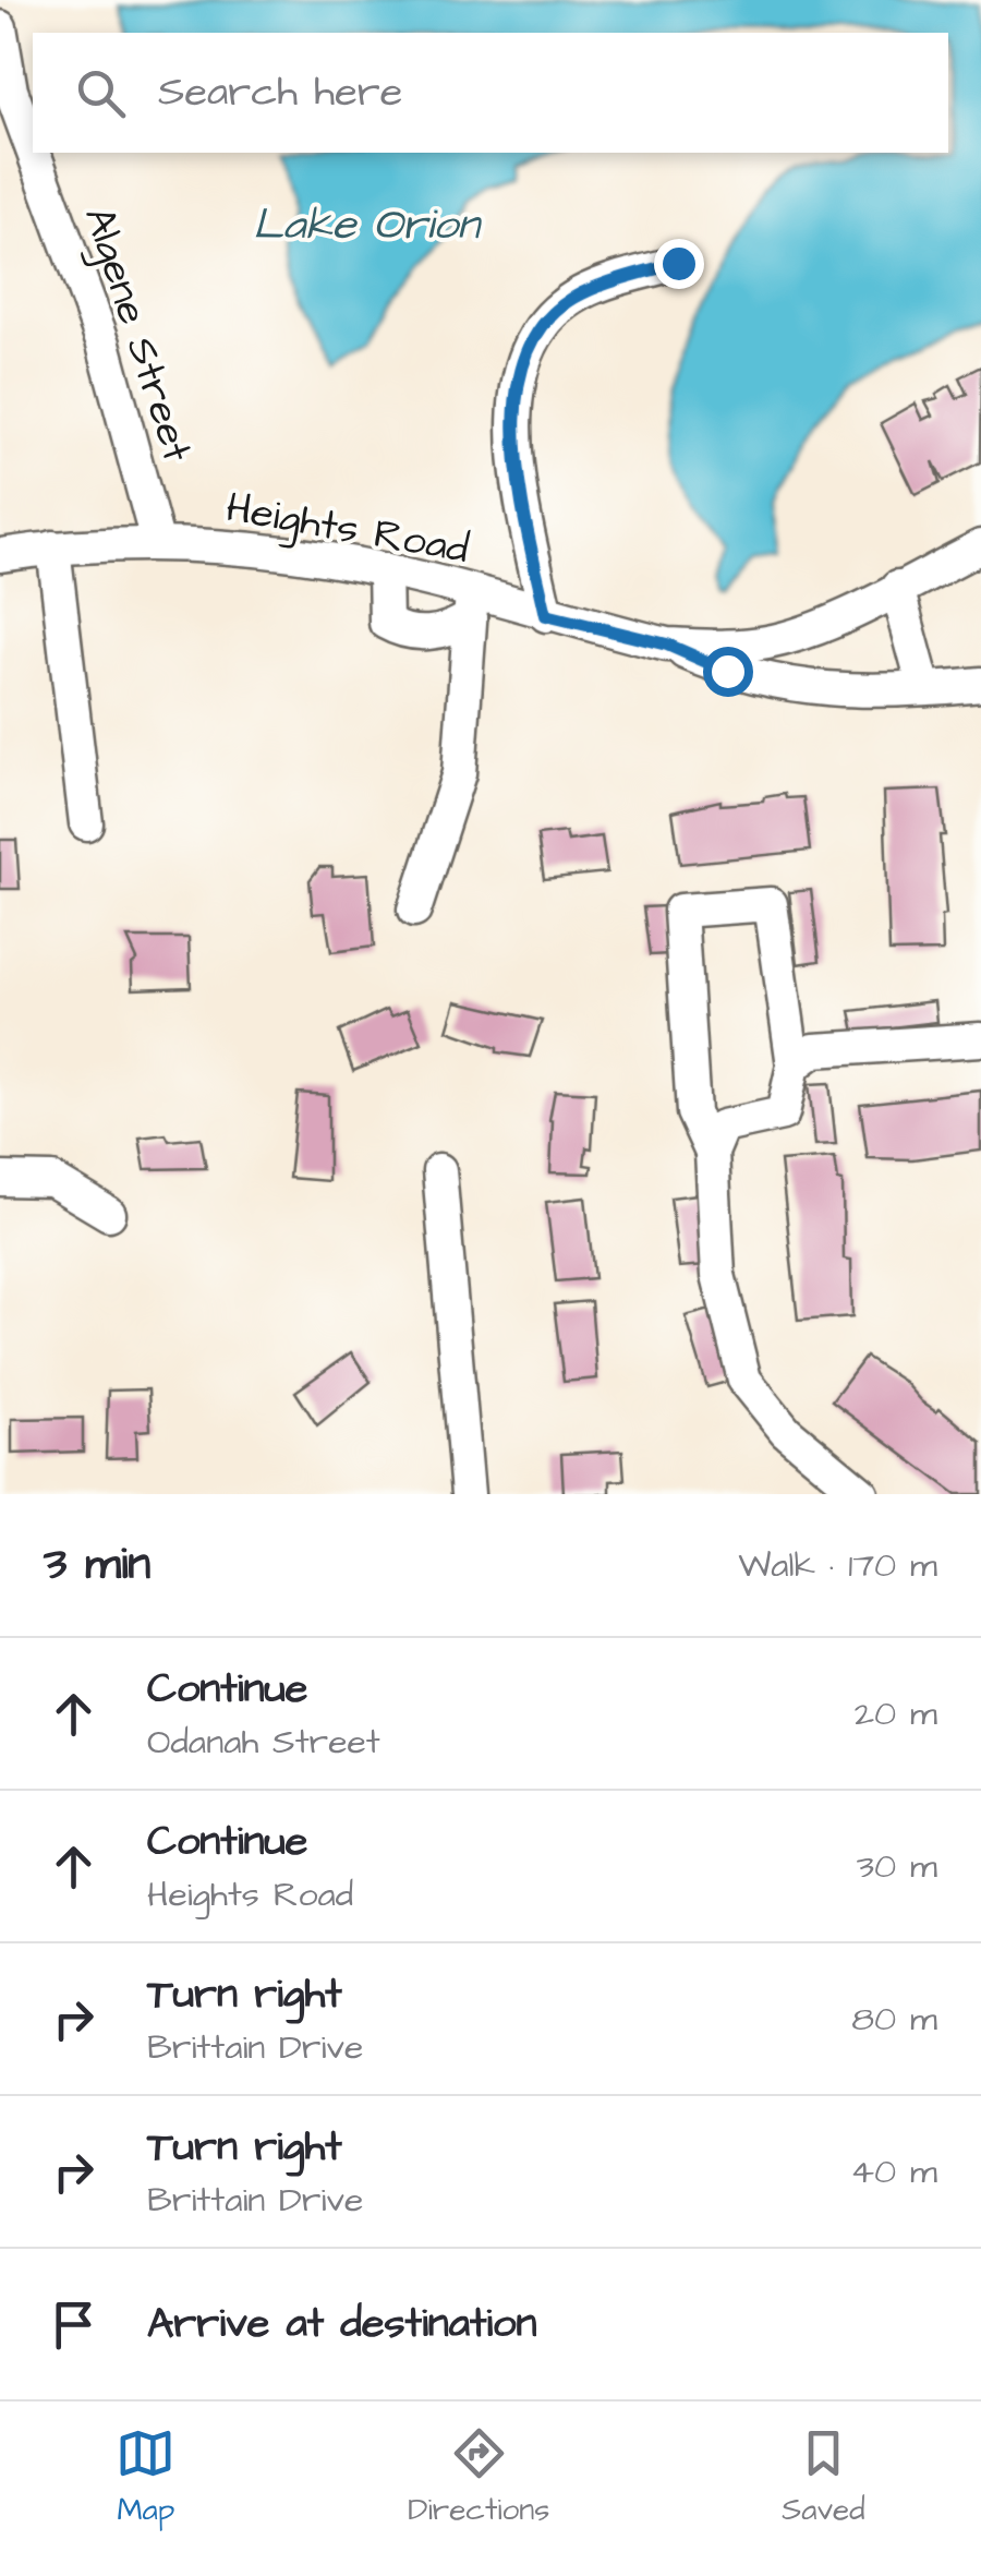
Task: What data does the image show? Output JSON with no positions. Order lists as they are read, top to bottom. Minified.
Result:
{"streets":{"street":["Algene Street","Heights Road"]},"crossings":[["Algene Street","Heights Road"]],"water":["Lake Orion"],"page":{"search":"Search here","heading":["3 min","Walk · 170 m"],"list":[["Continue","Odanah Street","20 m"],["Continue","Heights Road","30 m"],["Turn right","Brittain Drive","80 m"],["Turn right","Brittain Drive","40 m"],"Arrive at destination"],"nav":["Map","Directions","Saved"]}}
